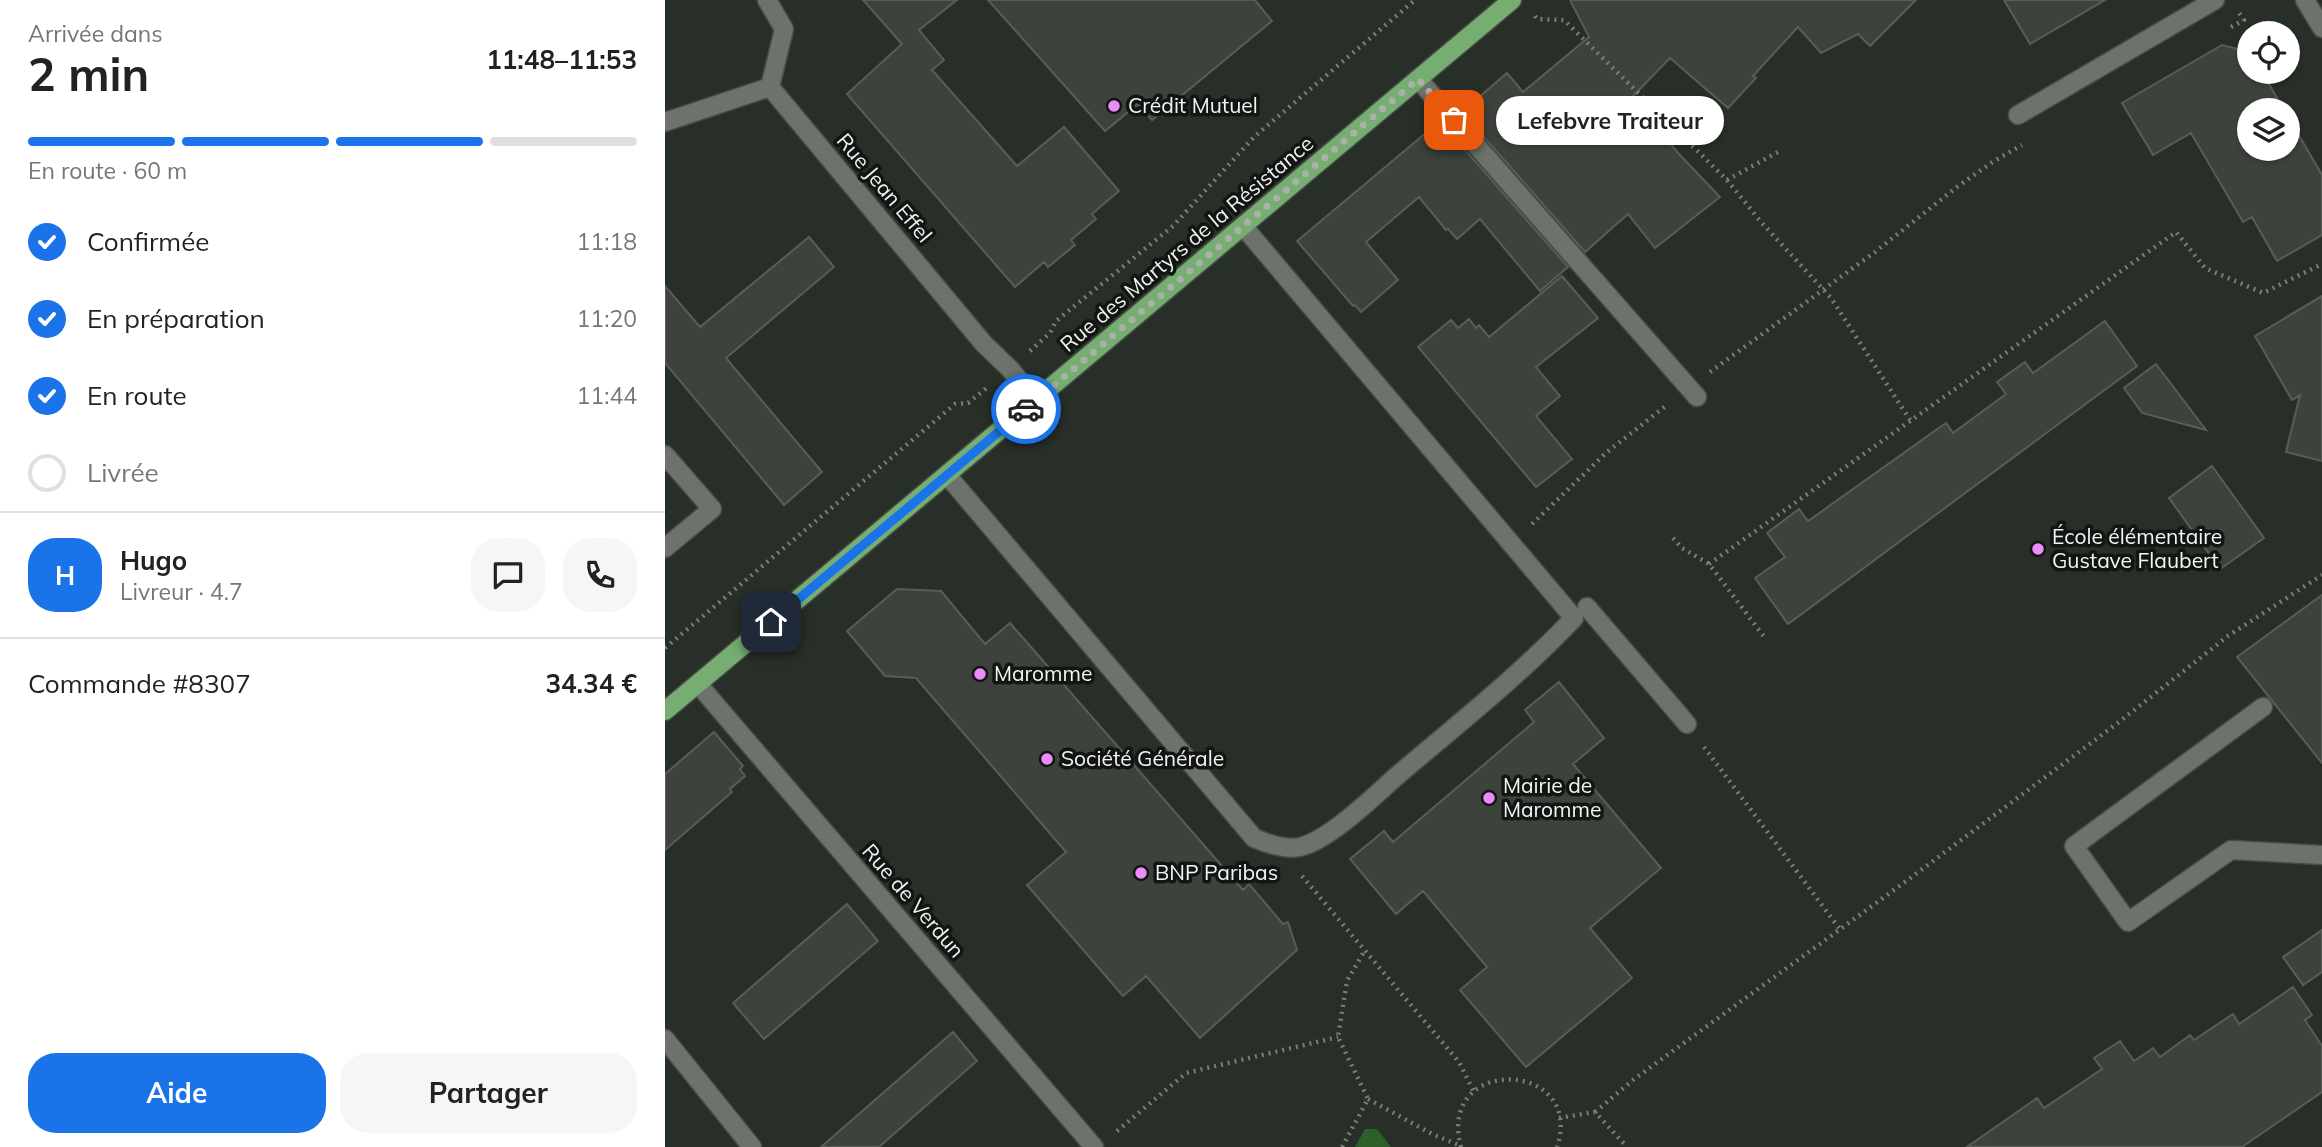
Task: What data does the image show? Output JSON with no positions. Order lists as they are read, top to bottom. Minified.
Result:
{"streets":{"main road":["Rue des Martyrs de la Résistance"],"street":["Rue Jean Effel","Rue de Verdun"]},"crossings":[["Rue Jean Effel","Rue des Martyrs de la Résistance"],["Rue des Martyrs de la Résistance","Rue de Verdun"]],"places":["Crédit Mutuel","Lefebvre Traiteur","École élémentaire Gustave Flaubert","Maromme","Société Générale","Mairie de Maromme","BNP Paribas"],"page":{"heading":["2 min","Arrivée dans","11:48–11:53"],"panel":["Hugo","Livreur · 4.7","Commande #8307","34.34 €"],"bubble":"Lefebvre Traiteur","bar":"En route · 60 m","list":[["Confirmée","11:18"],["En préparation","11:20"],["En route","11:44"],"Livrée"],"round":"H","buttons":["Aide","Partager"]}}
